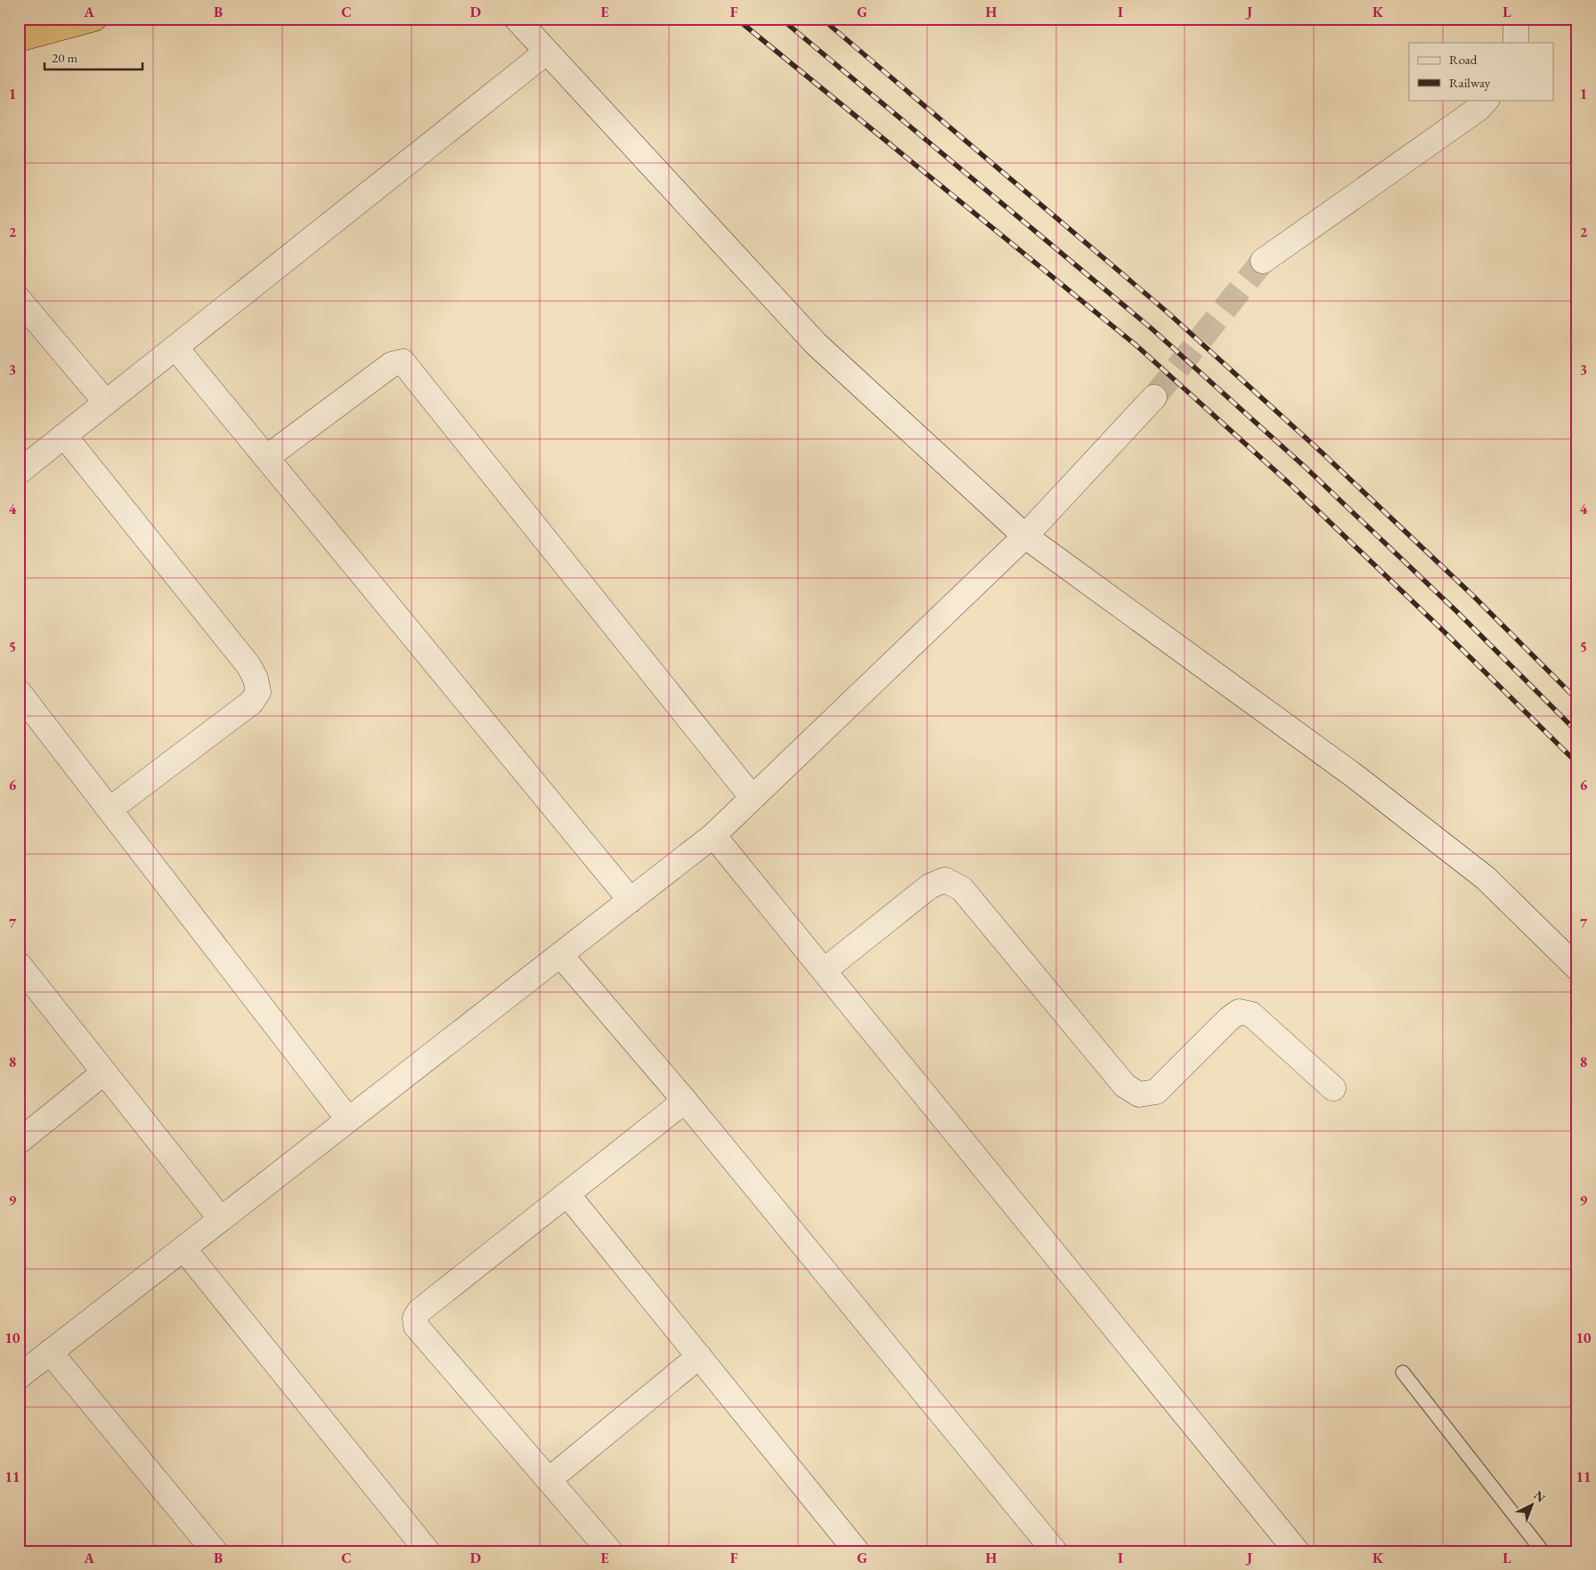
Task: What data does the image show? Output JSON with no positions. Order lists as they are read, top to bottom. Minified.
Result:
{"legend":["Road","Railway"],"scale_bar":"20 m","north":"top right","grid":{"columns":["A","B","C","D","E","F","G","H","I","J","K","L"],"rows":["1","2","3","4","5","6","7","8","9","10","11"]}}
